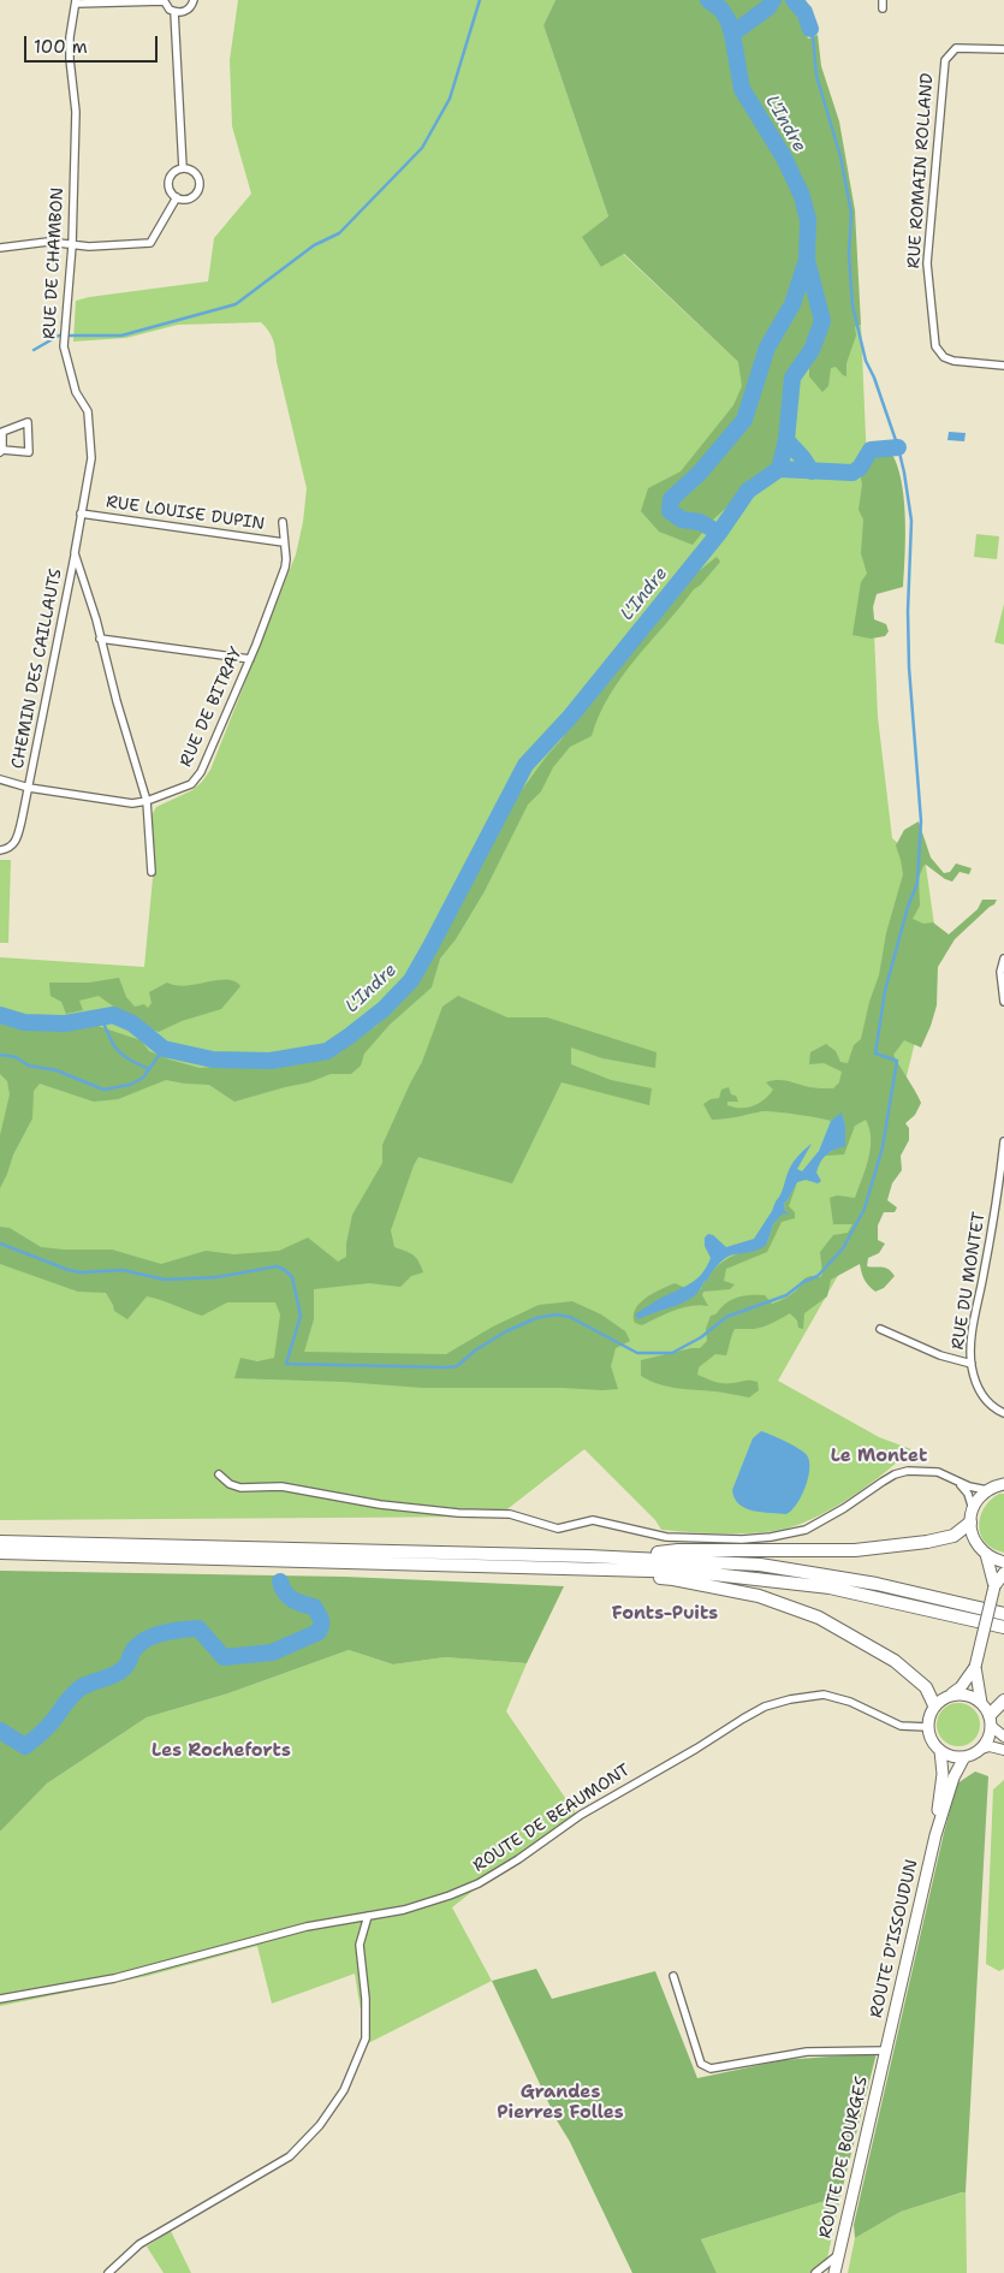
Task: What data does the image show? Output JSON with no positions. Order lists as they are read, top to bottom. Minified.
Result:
{"streets":{"main road":["ROUTE D'ISSOUDUN","ROUTE DE BOURGES"],"street":["RUE ROMAIN ROLLAND","RUE DE CHAMBON","RUE LOUISE DUPIN","CHEMIN DES CAILLAUTS","RUE DE BITRAY","RUE DU MONTET","ROUTE DE BEAUMONT"]},"crossings":[["RUE DE CHAMBON","RUE LOUISE DUPIN"],["RUE DE CHAMBON","CHEMIN DES CAILLAUTS"],["RUE DE CHAMBON","RUE DE BITRAY"],["RUE LOUISE DUPIN","RUE DE BITRAY"],["CHEMIN DES CAILLAUTS","RUE DE BITRAY"],["ROUTE DE BEAUMONT","ROUTE D'ISSOUDUN"],["ROUTE D'ISSOUDUN","ROUTE DE BOURGES"]],"districts":["Le Montet","Fonts-Puits","Les Rocheforts","Grandes Pierres Folles"],"water":["L'Indre"],"scale_bar":"100 m"}
